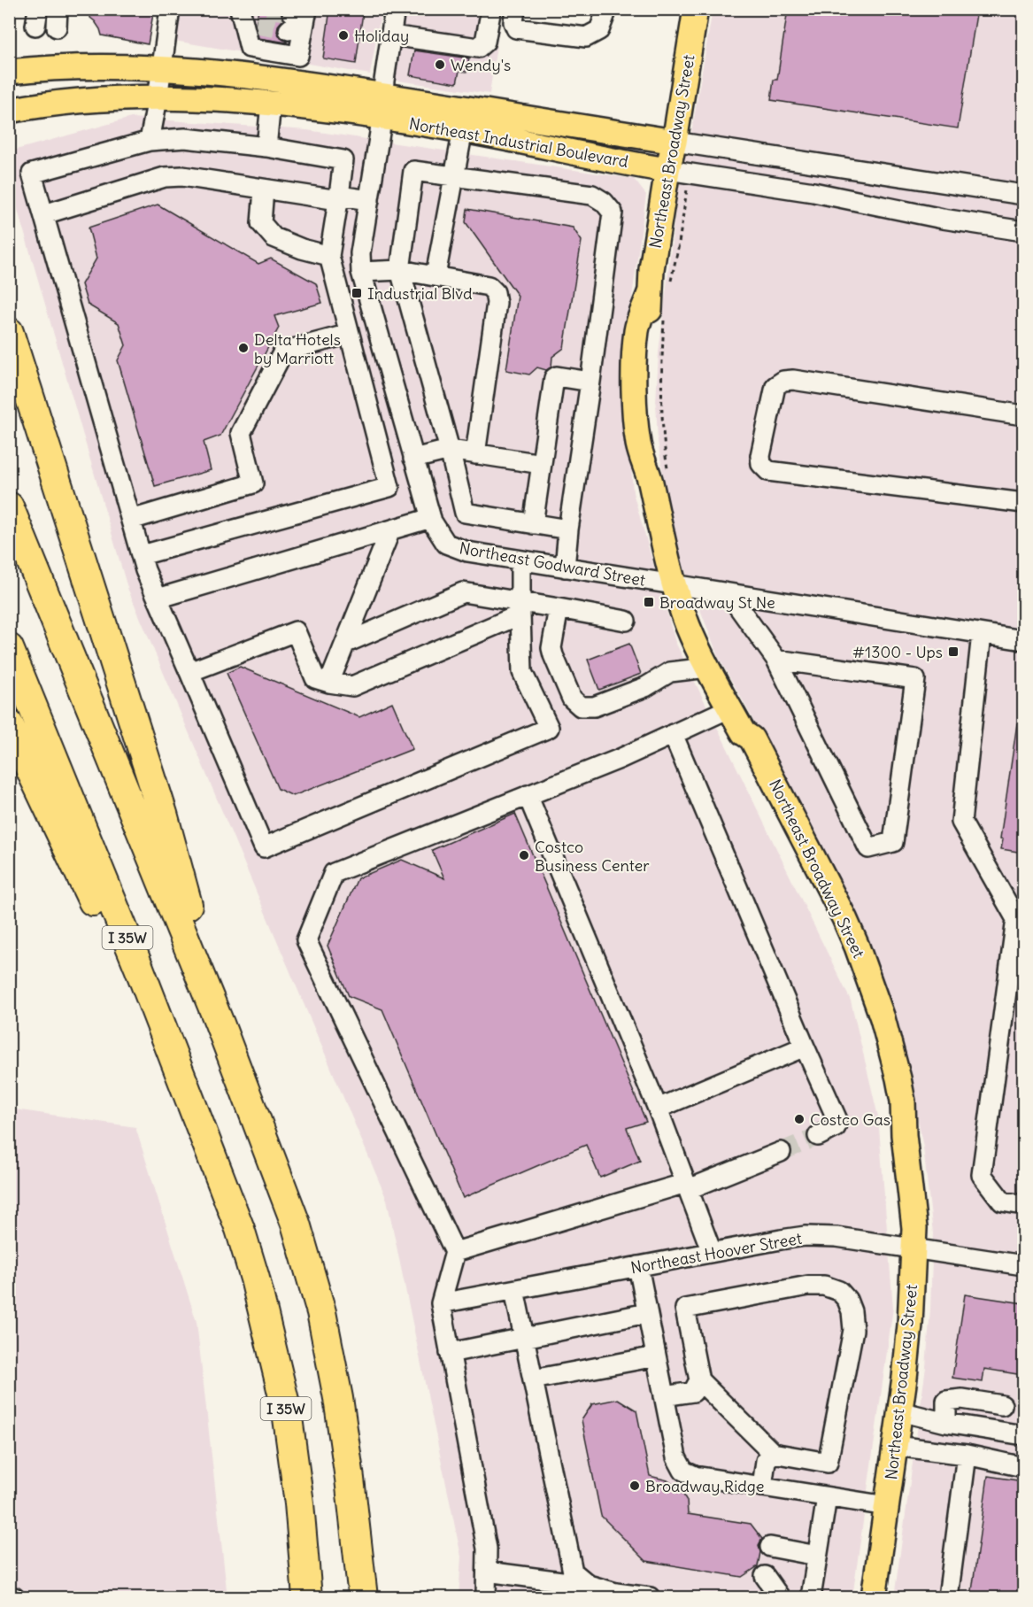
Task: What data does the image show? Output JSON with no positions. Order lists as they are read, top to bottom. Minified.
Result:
{"streets":{"highway":["I 35W"],"main road":["Northeast Industrial Boulevard","Northeast Broadway Street"],"street":["Northeast Godward Street","Northeast Hoover Street"]},"crossings":[["Northeast Industrial Boulevard","Northeast Broadway Street"],["Northeast Industrial Boulevard","Northeast Godward Street"],["Northeast Broadway Street","Northeast Godward Street"],["Northeast Broadway Street","Northeast Hoover Street"]],"places":{"other":["Holiday","Wendy's","Delta Hotels by Marriott","Costco Business Center","Costco Gas","Broadway Ridge"],"transit":["Industrial Blvd","Broadway St Ne","#1300 - Ups"]}}
